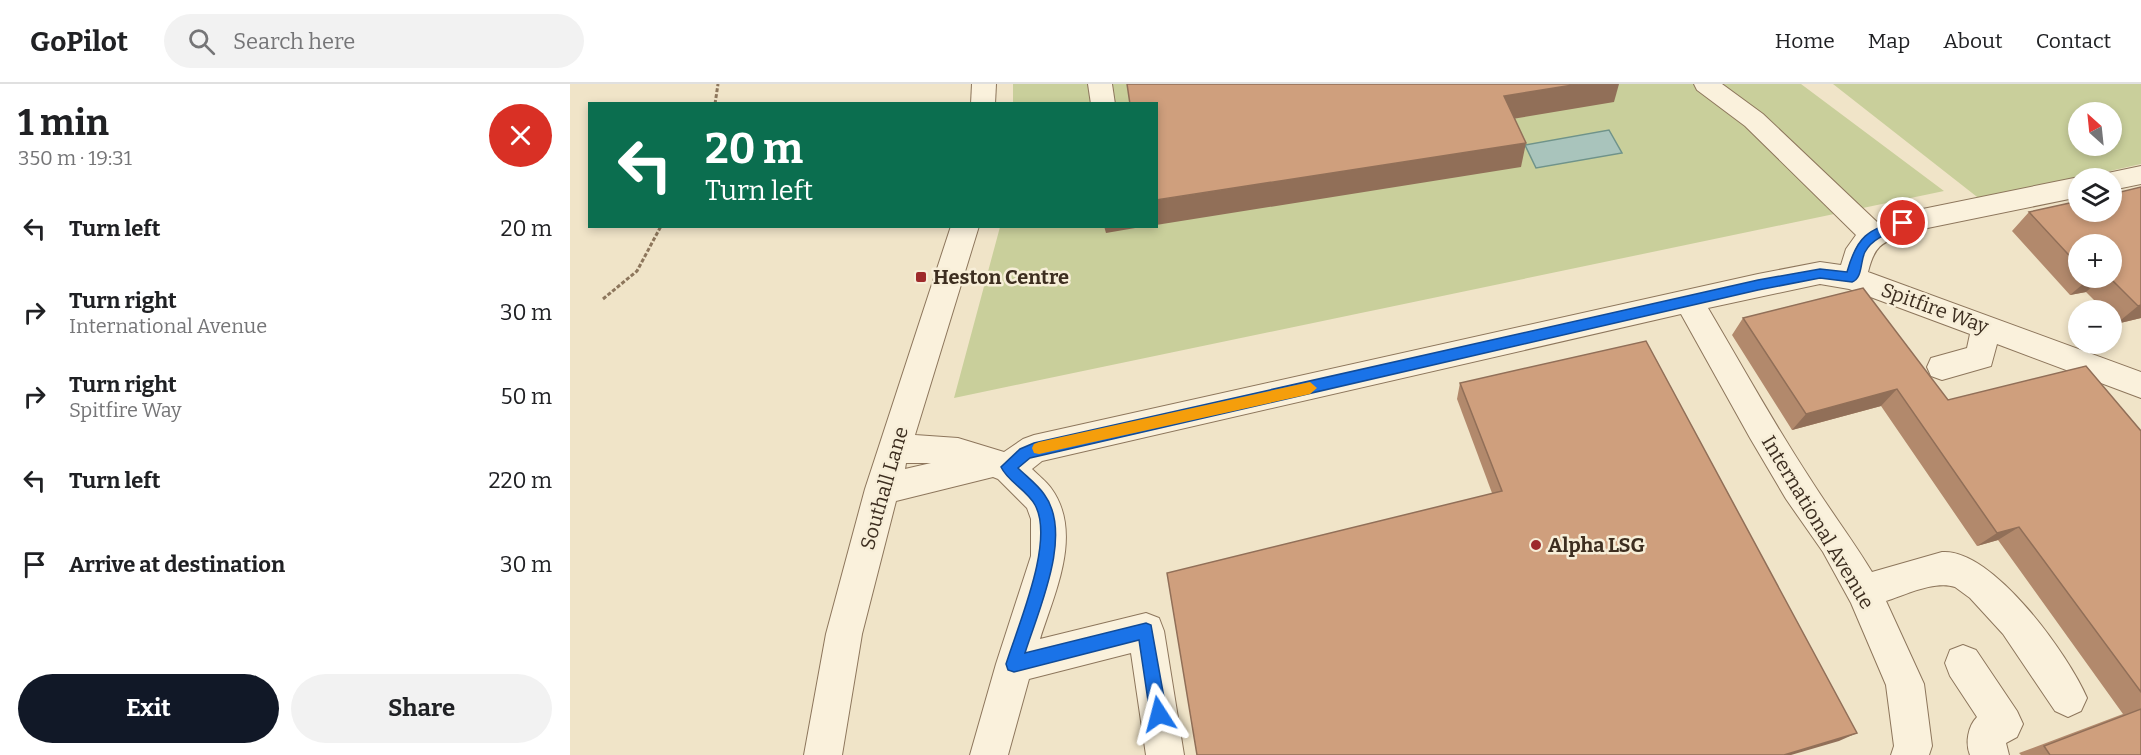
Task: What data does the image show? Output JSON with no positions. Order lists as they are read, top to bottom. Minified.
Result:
{"streets":{"street":["Spitfire Way","Southall Lane","International Avenue"]},"crossings":[["Spitfire Way","Southall Lane"],["Spitfire Way","International Avenue"]],"places":{"transit":["Heston Centre"],"other":["Alpha LSG"]},"north":"top left","page":{"header":"GoPilot","search":"Search here","nav":["Home","Map","About","Contact"],"heading":["1 min","350 m · 19:31"],"map_buttons":["+","−"],"turn":["20 m","Turn left"],"list":[{"name":"Turn left","value":"20 m"},{"name":"Turn right","note":"International Avenue","value":"30 m"},{"name":"Turn right","note":"Spitfire Way","value":"50 m"},{"name":"Turn left","value":"220 m"},{"name":"Arrive at destination","value":"30 m"}],"buttons":["Exit","Share"]}}
